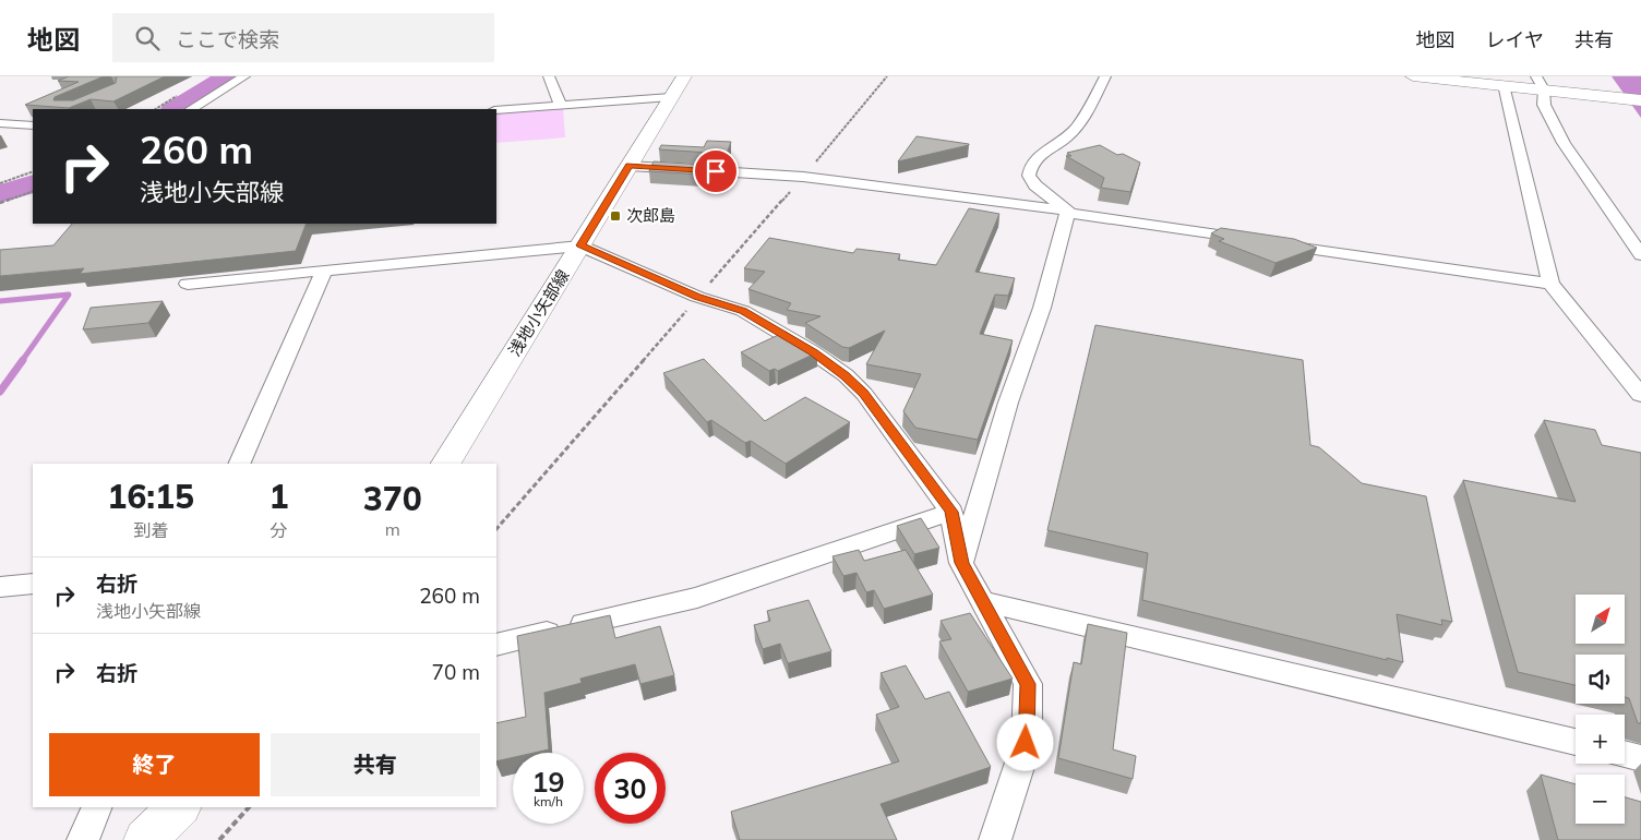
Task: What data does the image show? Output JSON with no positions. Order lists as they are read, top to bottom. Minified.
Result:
{"streets":{"main road":["浅地小矢部線"]},"places":{"transit":["次郎島"]},"north":"top right","page":{"header":"地図","search":"ここで検索","nav":["地図","レイヤ","共有"],"turn":["260 m","浅地小矢部線"],"eta":["16:15","到着","1","分","370","m"],"list":[{"name":"右折","note":"浅地小矢部線","value":"260 m"},{"name":"右折","value":"70 m"}],"map_buttons":["+","−"],"buttons":["終了","共有"],"speed":"19 km/h","limit":"30"}}
